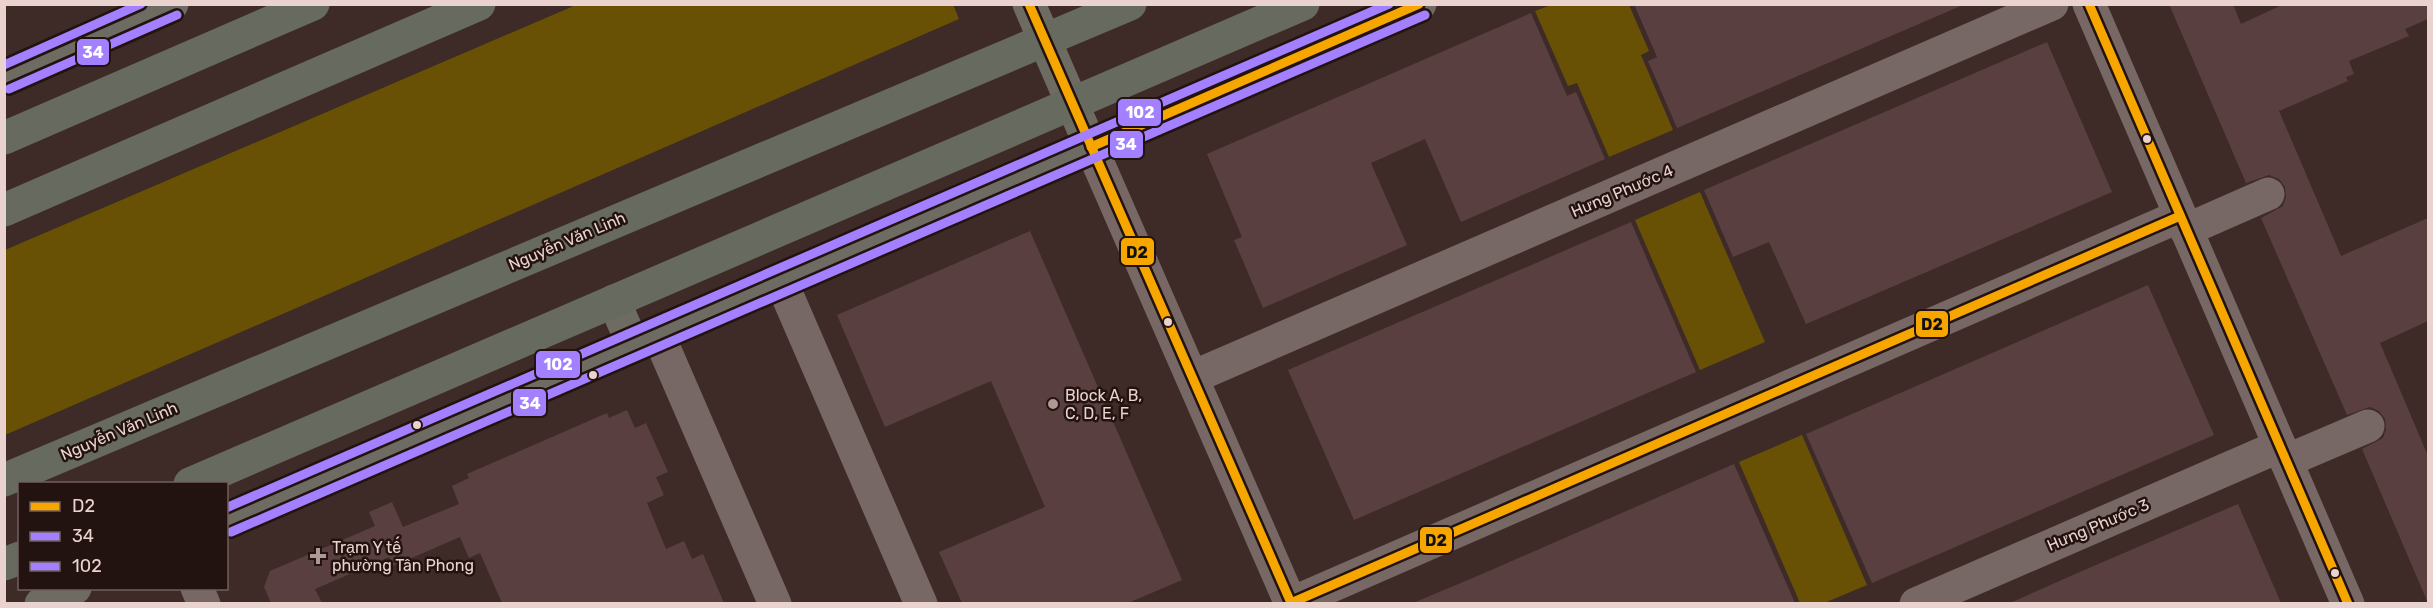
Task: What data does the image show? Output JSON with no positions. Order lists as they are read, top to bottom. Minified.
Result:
{"streets":{"highway":["Nguyễn Văn Linh"],"street":["Hưng Phước 4","Hưng Phước 3"]},"places":{"other":["Block A, B, C, D, E, F"],"health":["Trạm Y tế phường Tân Phong"]},"lines":["transit line D2","transit line 102","transit line 34"],"legend":["D2","34","102"]}
